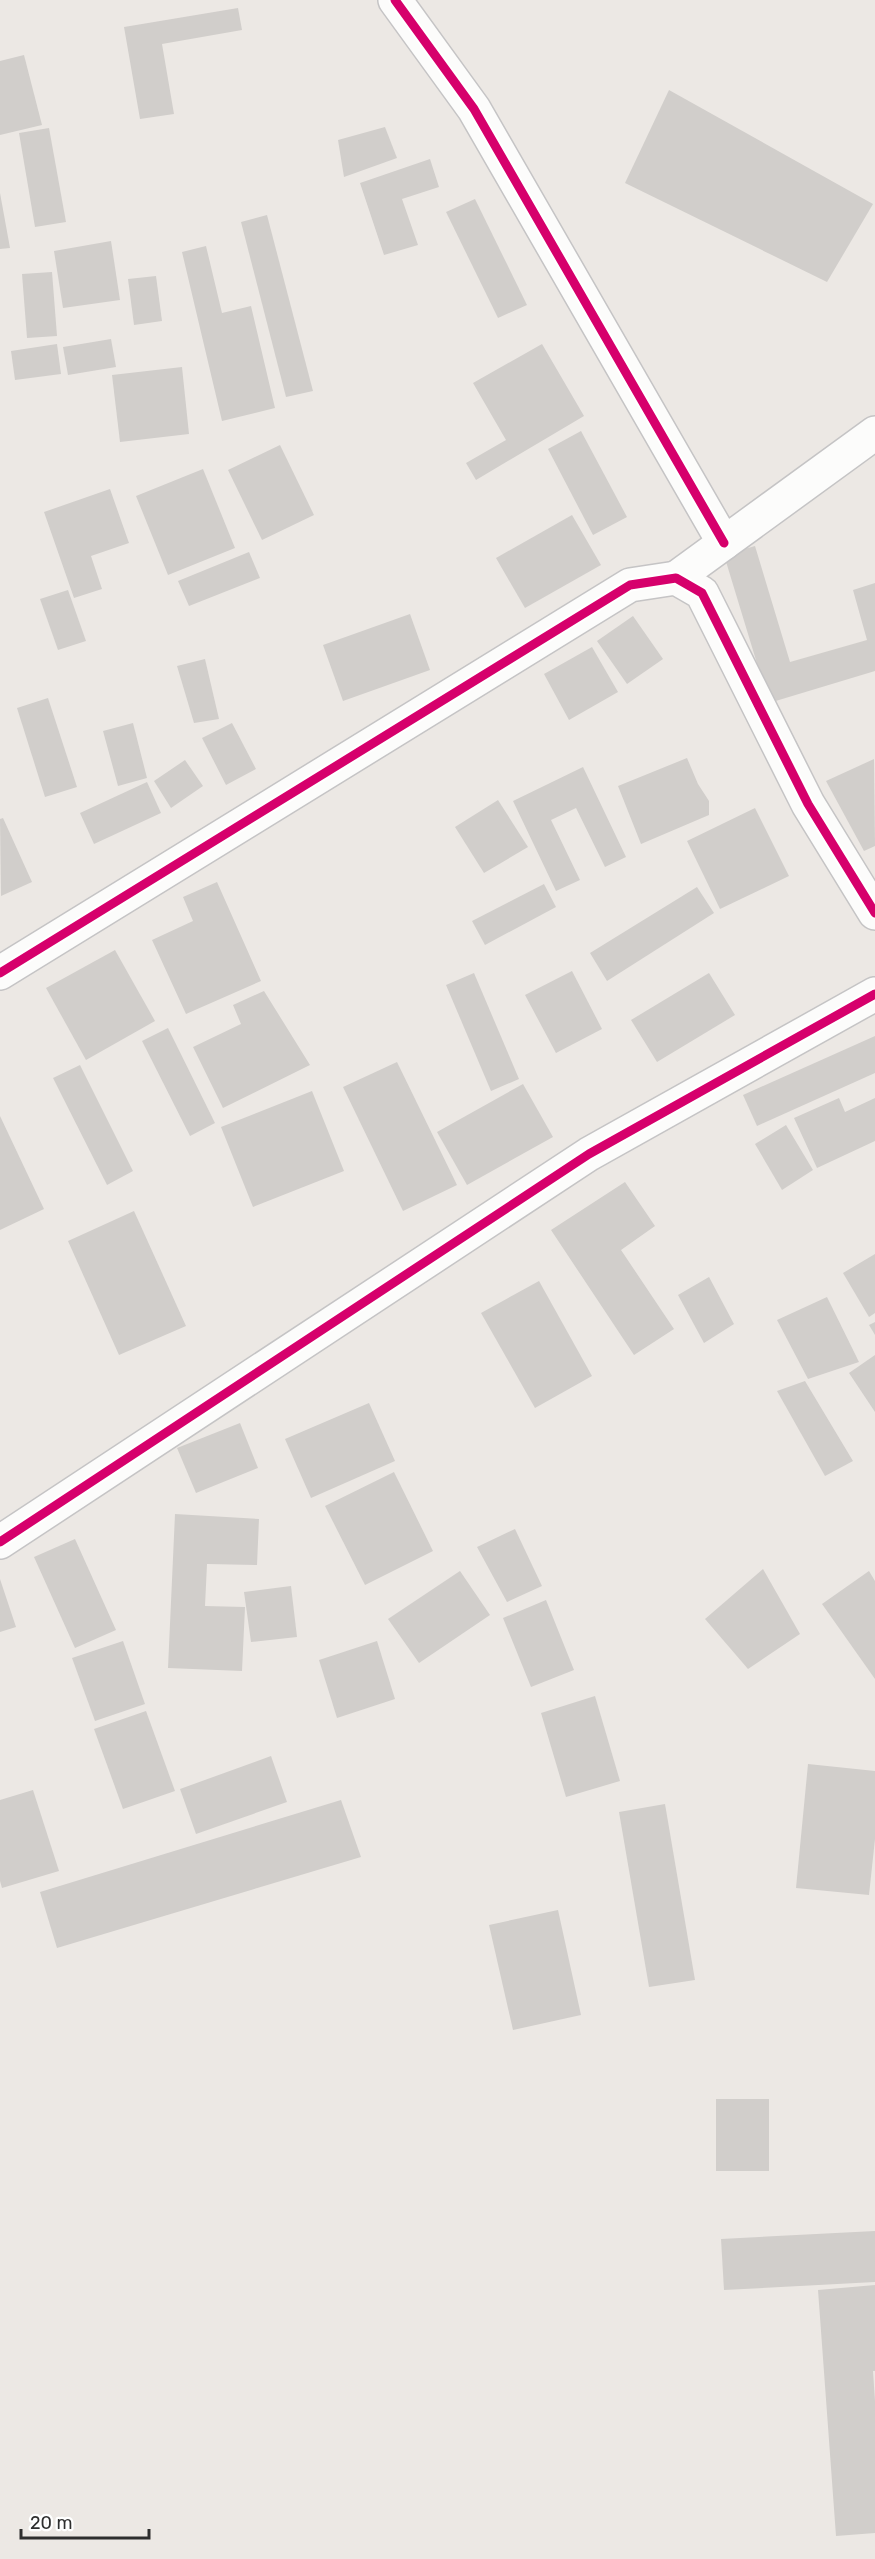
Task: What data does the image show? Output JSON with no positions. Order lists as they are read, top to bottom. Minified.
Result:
{"scale_bar":"20 m"}
